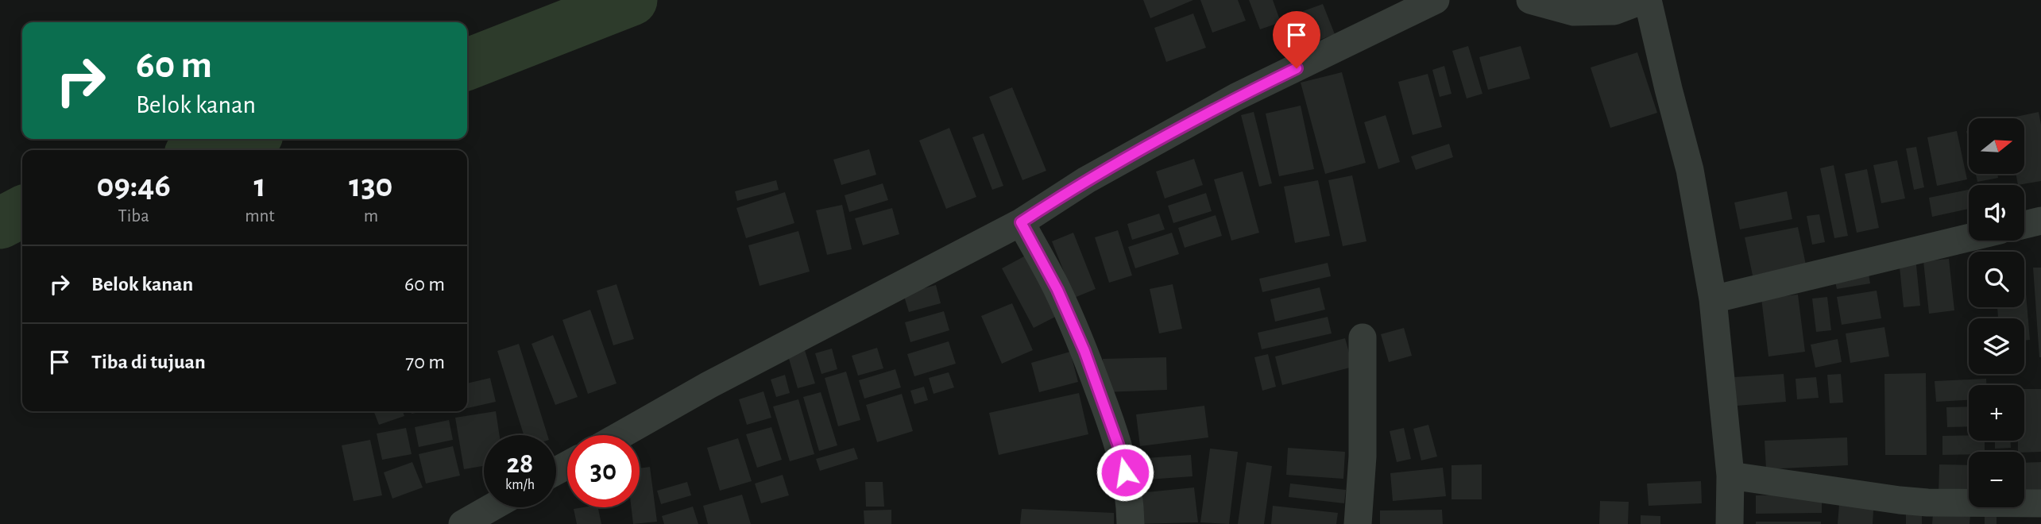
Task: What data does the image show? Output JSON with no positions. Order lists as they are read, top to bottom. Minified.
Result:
{"north":"right","page":{"turn":["60 m","Belok kanan"],"map_buttons":["+","−"],"eta":["09:46","Tiba","1","mnt","130","m"],"list":[{"name":"Belok kanan","value":"60 m"},{"name":"Tiba di tujuan","value":"70 m"}],"speed":"28 km/h","limit":"30"}}
